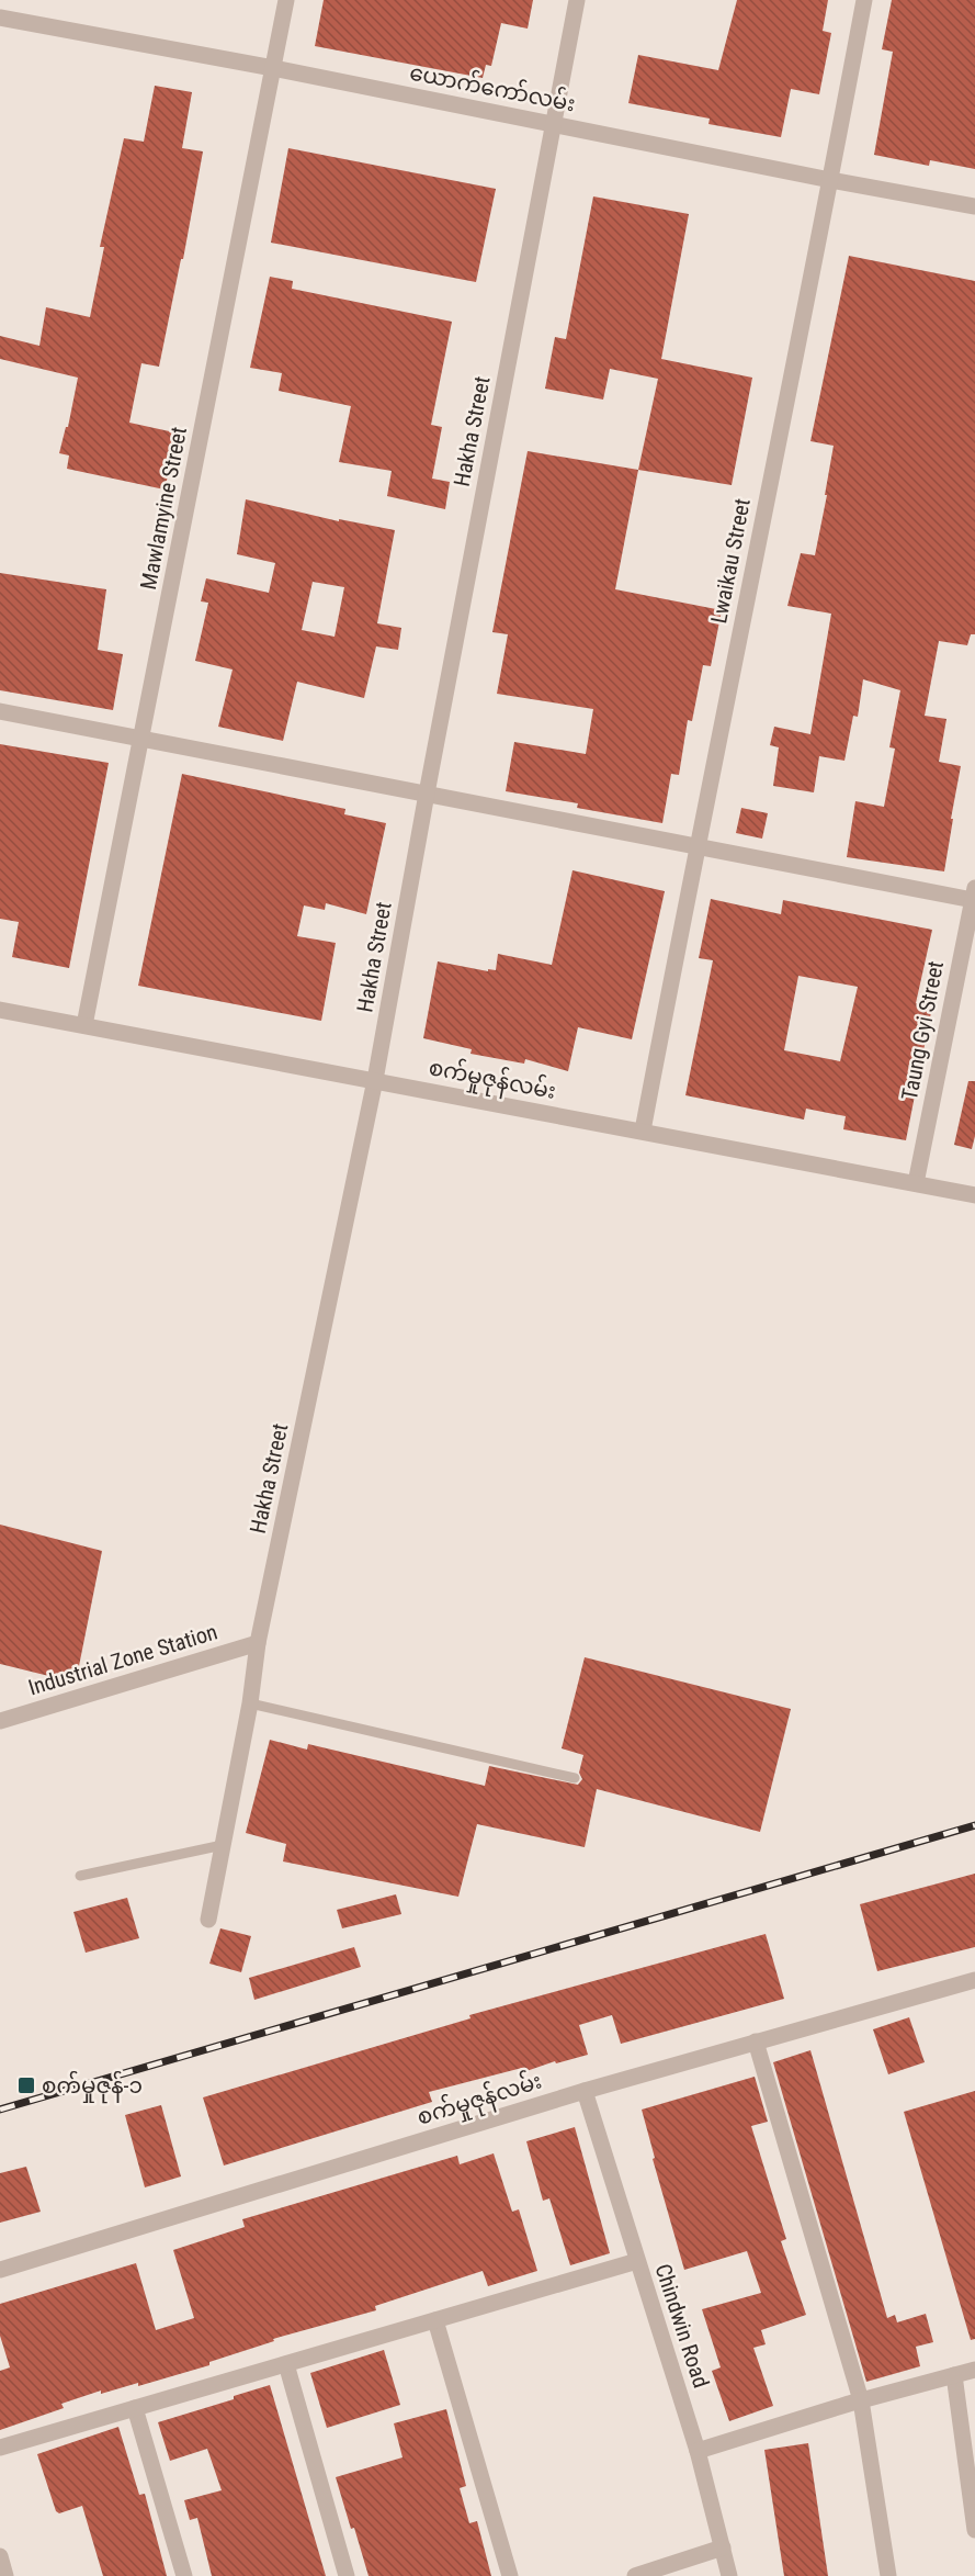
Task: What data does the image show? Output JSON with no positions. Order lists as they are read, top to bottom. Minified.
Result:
{"streets":{"street":["ယောက်ကော်လမ်း","Hakha Street","Mawlamyine Street","Lwaikau Street","Taung Gyi Street","စက်မှုဇုန်လမ်း","Industrial Zone Station","Chindwin Road"]},"crossings":[["ယောက်ကော်လမ်း","Hakha Street"],["ယောက်ကော်လမ်း","Mawlamyine Street"],["ယောက်ကော်လမ်း","Lwaikau Street"],["Hakha Street","စက်မှုဇုန်လမ်း"],["Hakha Street","Industrial Zone Station"],["Mawlamyine Street","စက်မှုဇုန်လမ်း"],["Lwaikau Street","စက်မှုဇုန်လမ်း"],["Taung Gyi Street","စက်မှုဇုန်လမ်း"],["စက်မှုဇုန်လမ်း","Chindwin Road"]],"places":{"transit":["စက်မှုဇုန်-၁"]}}
